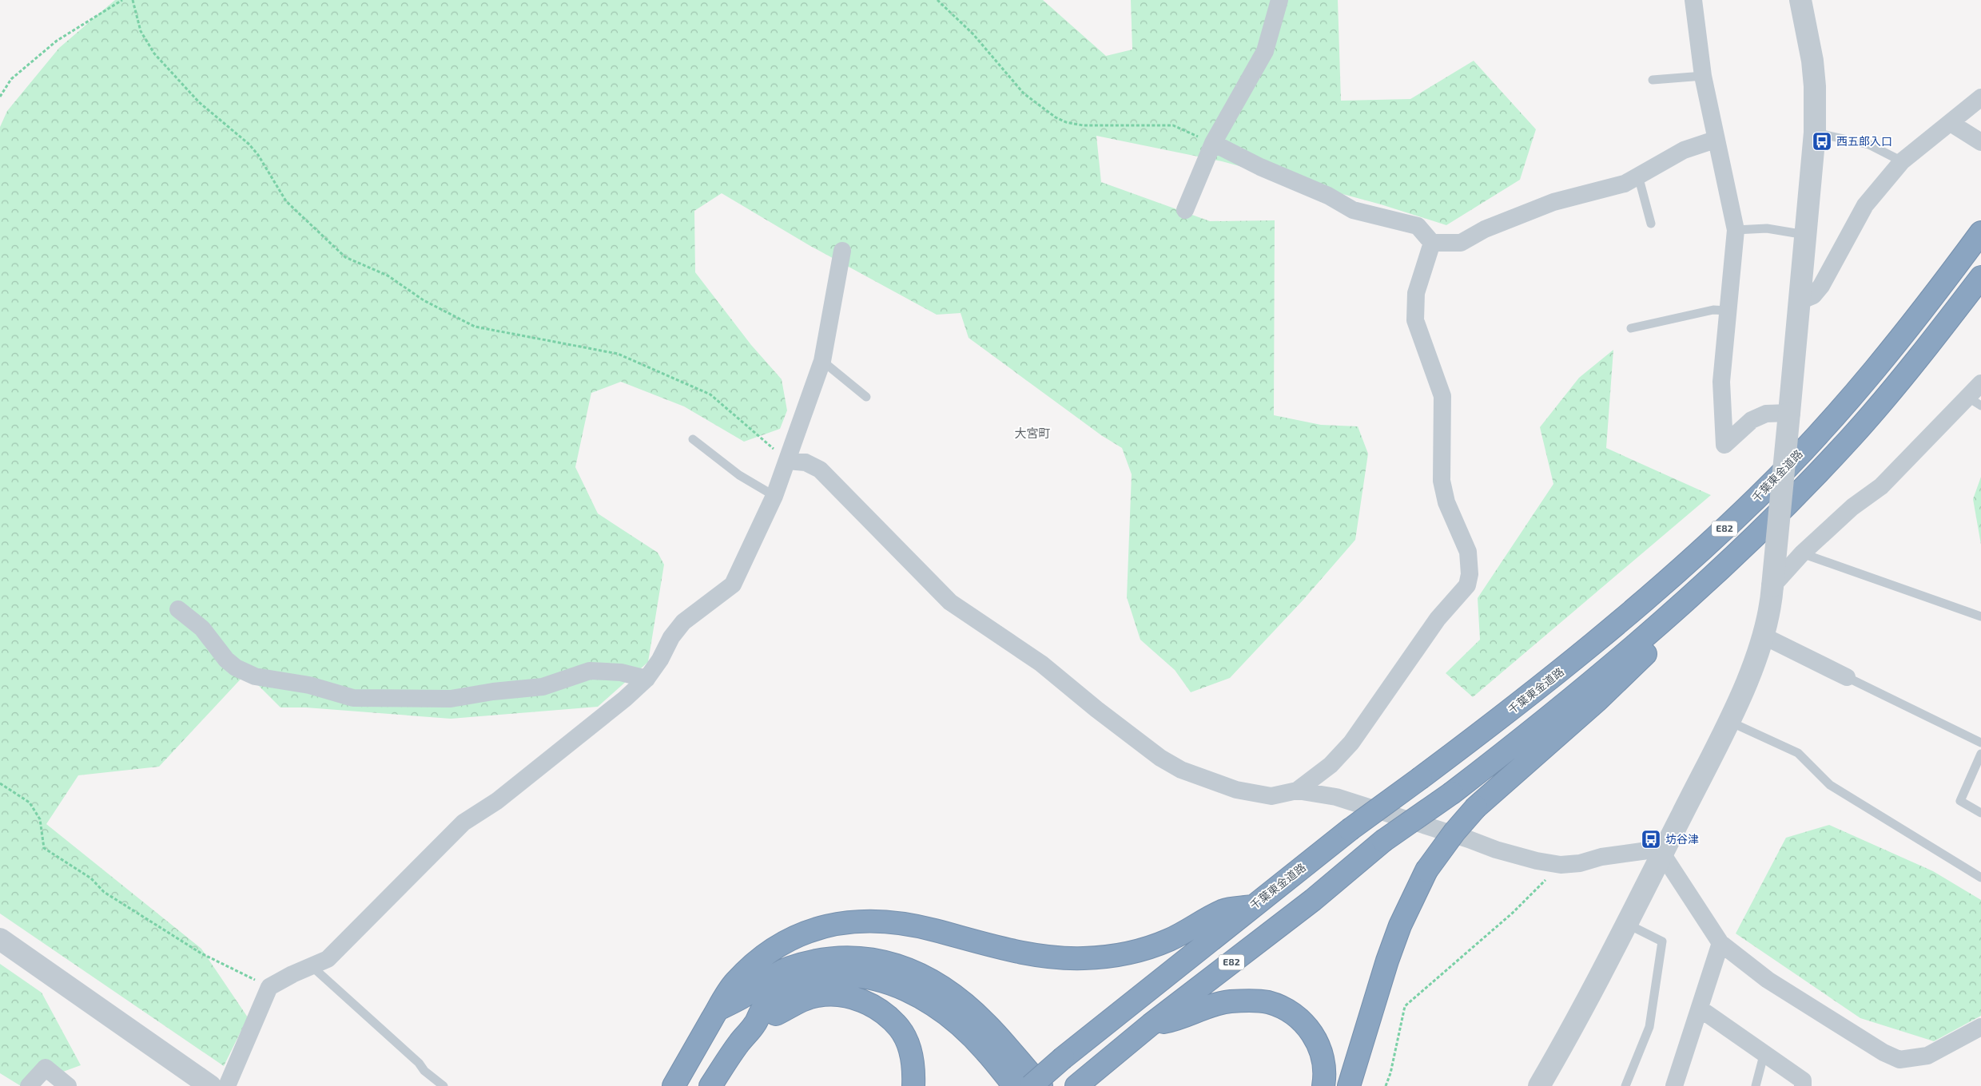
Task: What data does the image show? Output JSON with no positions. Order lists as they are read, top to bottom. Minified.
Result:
{"streets":{"highway":["千葉東金道路","E82"]},"districts":["大宮町"],"places":{"bus stop":["西五郎入口","坊谷津"]}}
